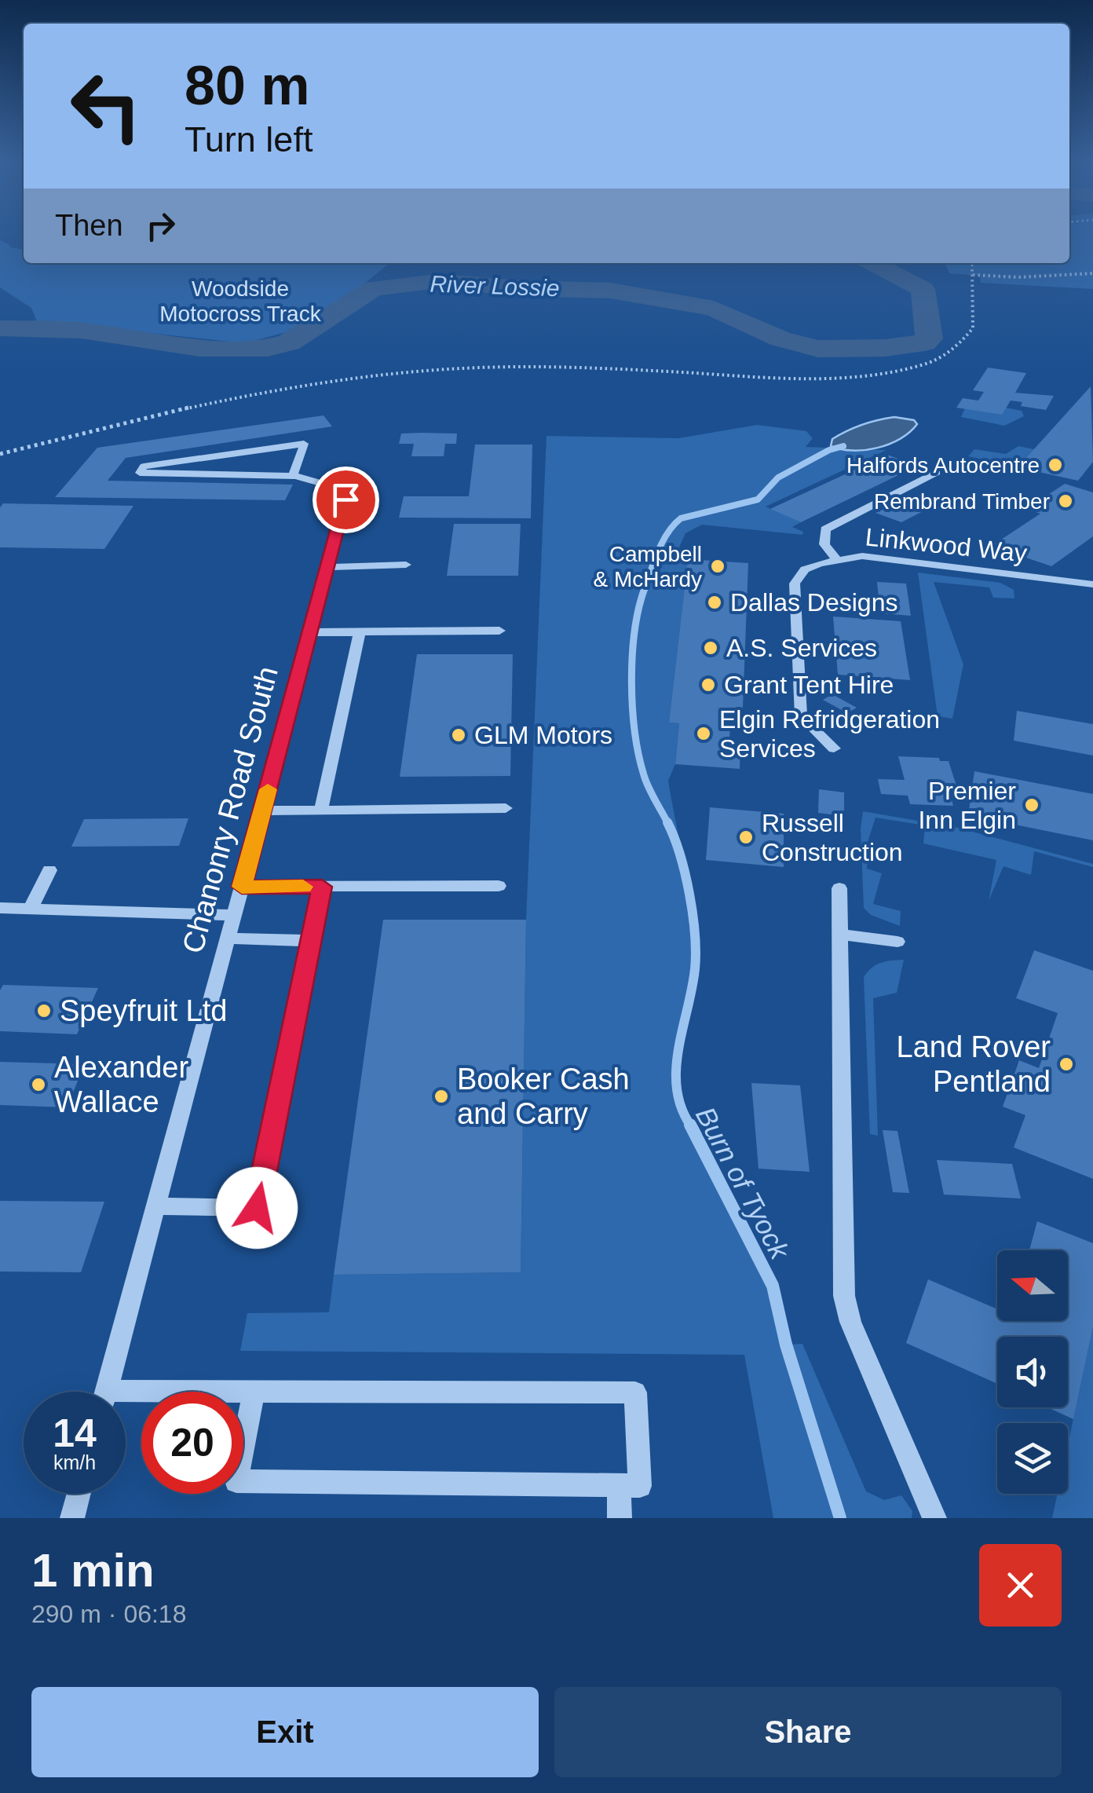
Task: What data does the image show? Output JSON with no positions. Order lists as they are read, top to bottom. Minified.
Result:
{"streets":{"street":["Linkwood Way","Chanonry Road South"]},"water":["River Lossie","Burn of Tyock"],"parks":["Woodside Motocross Track"],"places":["Halfords Autocentre","Rembrand Timber","Campbell & McHardy","Dallas Designs","A.S. Services","Grant Tent Hire","Elgin Refridgeration Services","GLM Motors","Premier Inn Elgin","Russell Construction","Speyfruit Ltd","Land Rover Pentland","Alexander Wallace","Booker Cash and Carry"],"north":"left","page":{"turn":["80 m","Turn left"],"then":"Then","speed":"14 km/h","limit":"20","heading":["1 min","290 m · 06:18"],"buttons":["Exit","Share"]}}
